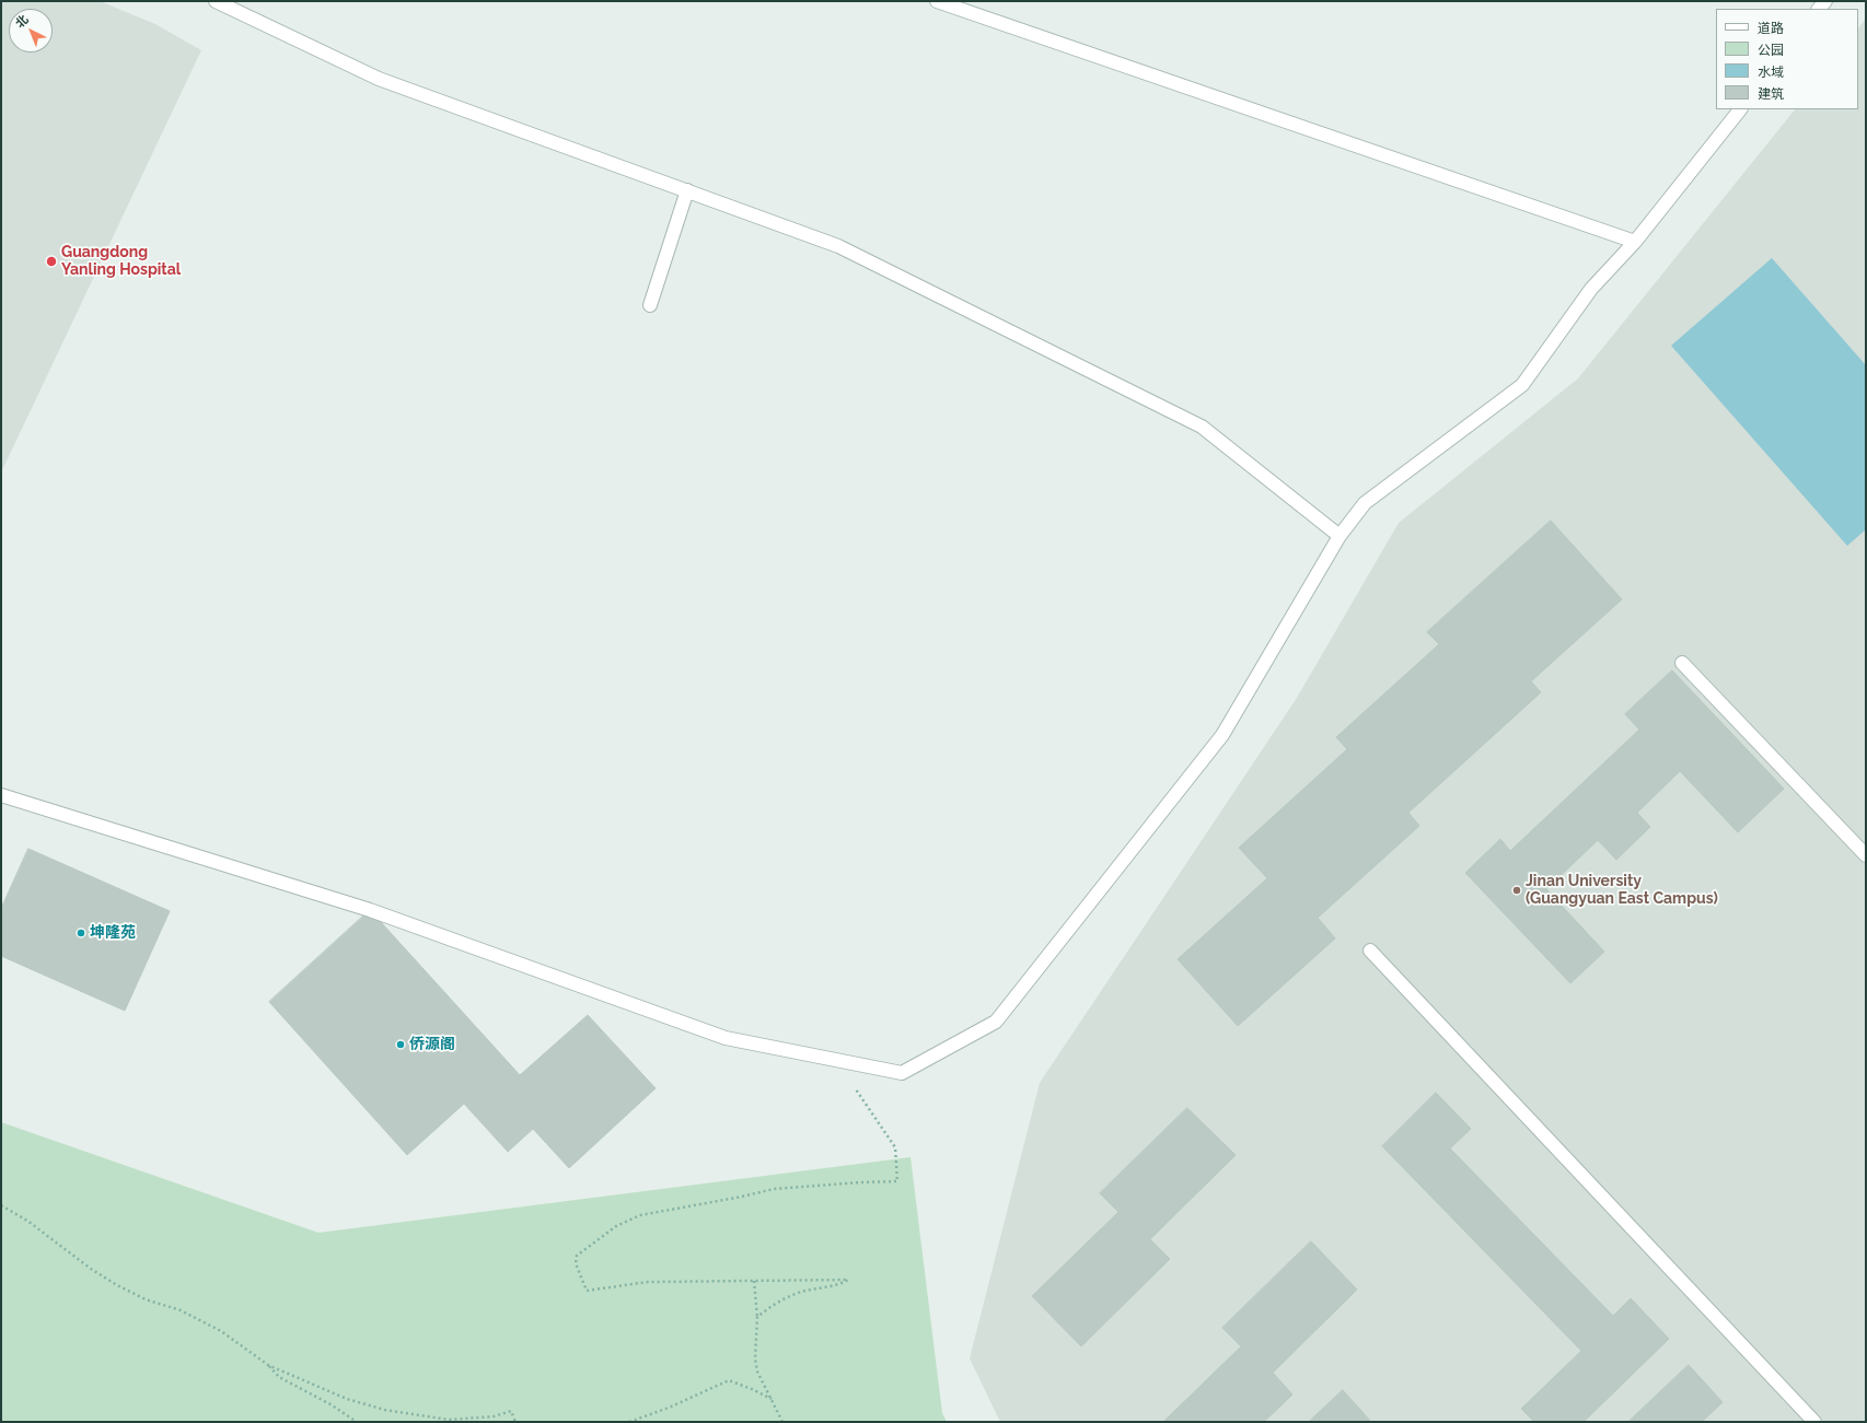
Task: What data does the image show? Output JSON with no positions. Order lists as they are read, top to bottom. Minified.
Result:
{"places":["Guangdong Yanling Hospital","Jinan University (Guangyuan East Campus)","坤隆苑","侨源阁"],"legend":["道路","公园","水域","建筑"],"north":"top left"}
